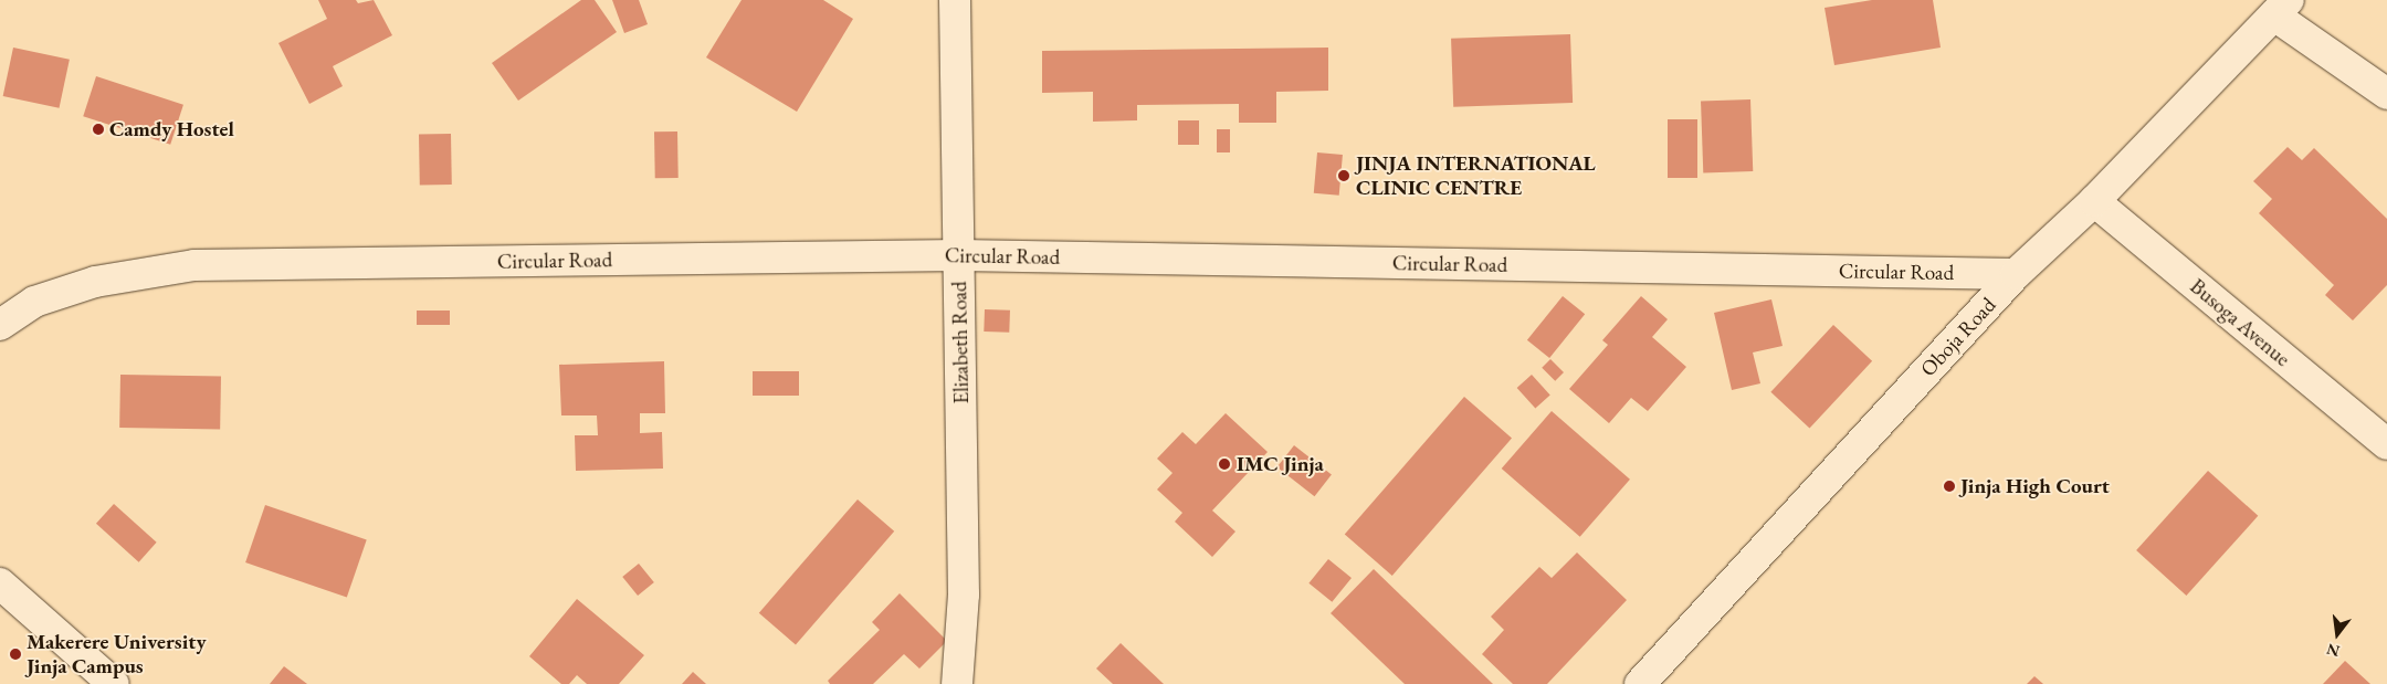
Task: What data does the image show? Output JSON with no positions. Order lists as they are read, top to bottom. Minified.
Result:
{"streets":{"street":["Circular Road","Busoga Avenue","Oboja Road","Elizabeth Road"]},"crossings":[["Circular Road","Oboja Road"],["Circular Road","Elizabeth Road"],["Busoga Avenue","Oboja Road"]],"places":["Camdy Hostel","JINJA INTERNATIONAL CLINIC CENTRE","IMC Jinja","Jinja High Court","Makerere University Jinja Campus"],"north":"bottom"}
